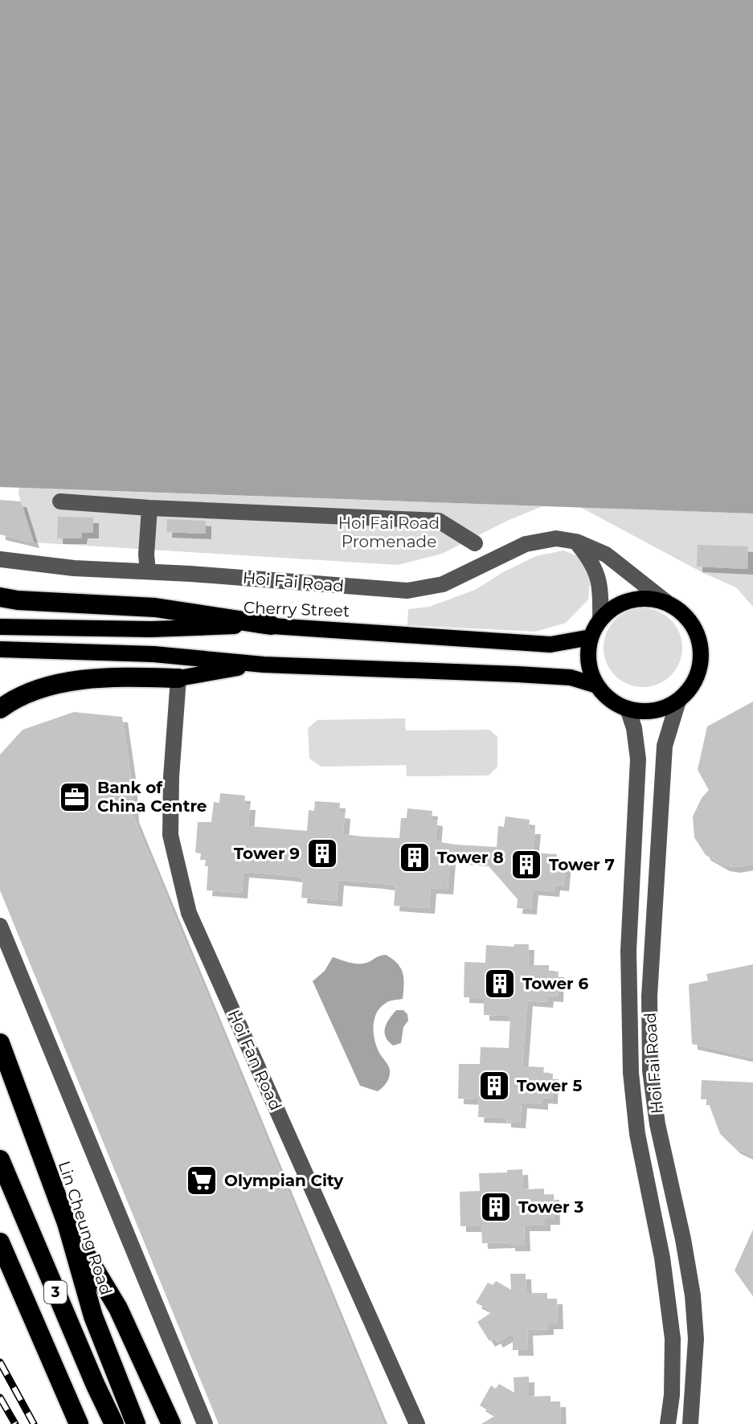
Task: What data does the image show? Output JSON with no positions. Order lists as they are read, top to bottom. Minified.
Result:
{"streets":{"highway":["Lin Cheung Road","3"],"main road":["Cherry Street"],"street":["Hoi Fai Road","Hoi Fan Road"]},"crossings":[["Hoi Fai Road","Cherry Street"]],"parks":["Hoi Fai Road Promenade"],"places":{"office":["Bank of China Centre"],"building":["Tower 9","Tower 8","Tower 7","Tower 6","Tower 5","Tower 3"],"supermarket":["Olympian City"]}}
